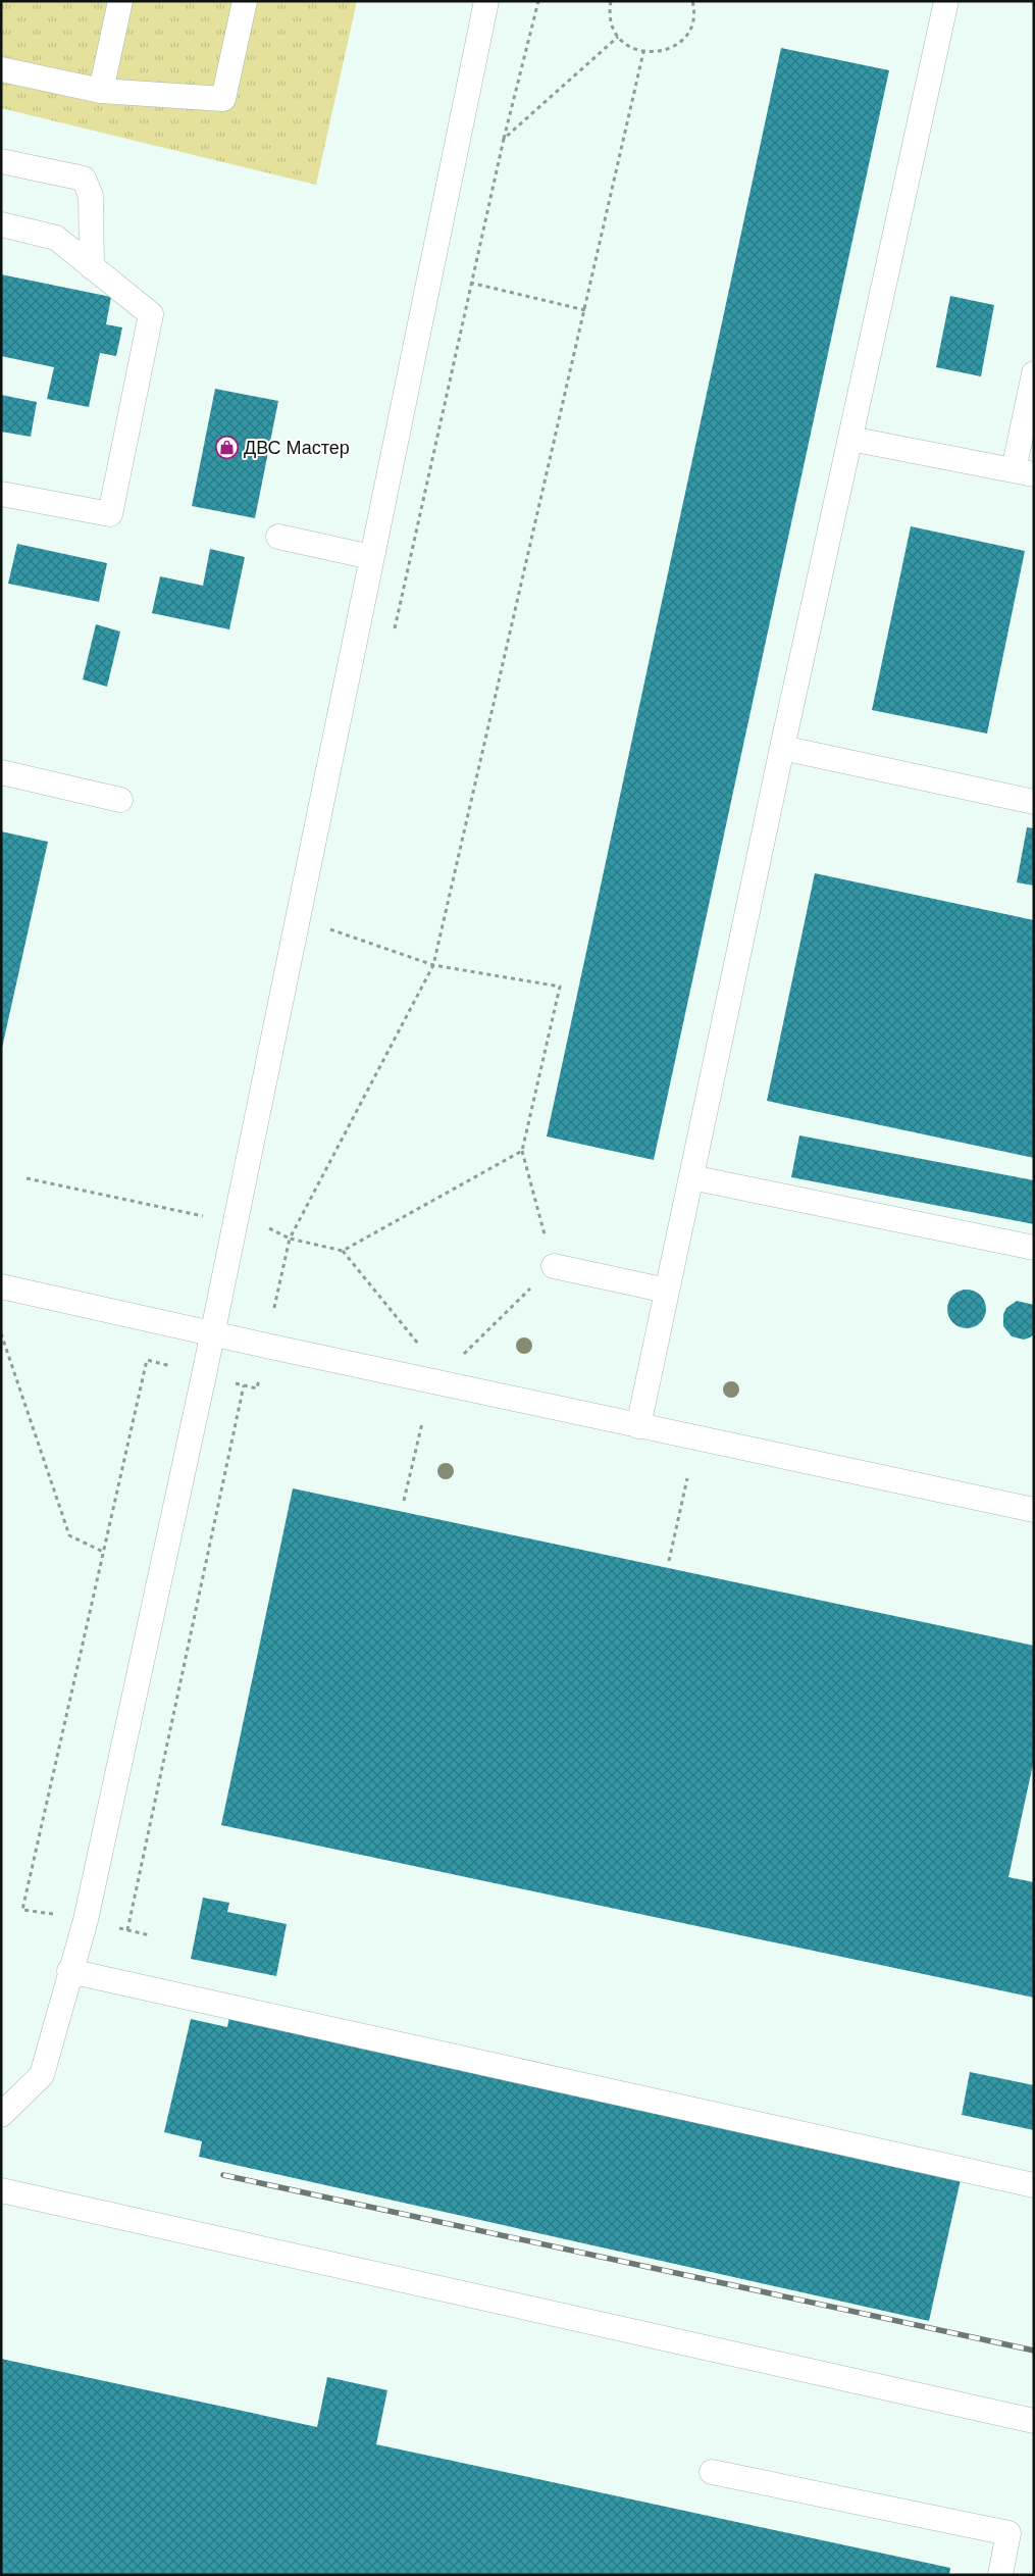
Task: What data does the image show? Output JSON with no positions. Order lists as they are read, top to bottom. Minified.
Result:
{"places":{"shop":["ДВС Мастер"]}}
